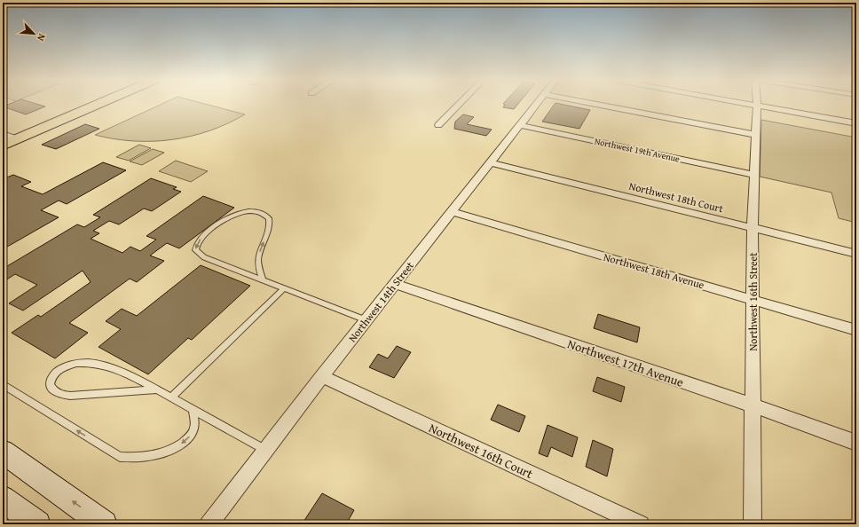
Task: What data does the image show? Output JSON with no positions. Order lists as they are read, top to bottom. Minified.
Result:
{"streets":{"street":["Northwest 19th Avenue","Northwest 18th Court","Northwest 18th Avenue","Northwest 14th Street","Northwest 16th Street","Northwest 17th Avenue","Northwest 16th Court"]},"crossings":[["Northwest 19th Avenue","Northwest 14th Street"],["Northwest 19th Avenue","Northwest 16th Street"],["Northwest 18th Court","Northwest 14th Street"],["Northwest 18th Court","Northwest 16th Street"],["Northwest 18th Avenue","Northwest 14th Street"],["Northwest 18th Avenue","Northwest 16th Street"],["Northwest 14th Street","Northwest 17th Avenue"],["Northwest 14th Street","Northwest 16th Court"],["Northwest 16th Street","Northwest 17th Avenue"]],"north":"bottom right"}
